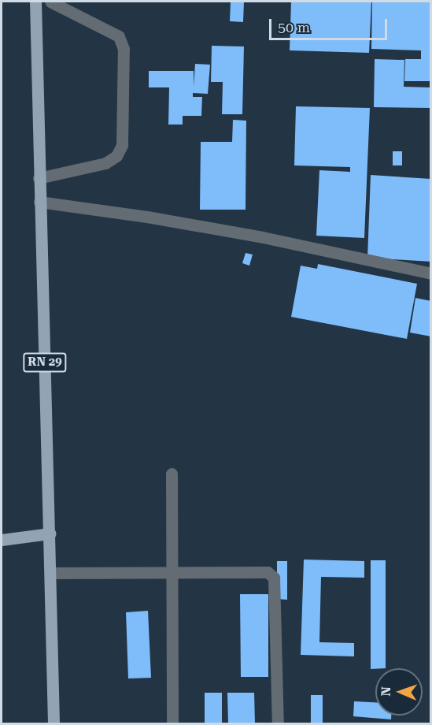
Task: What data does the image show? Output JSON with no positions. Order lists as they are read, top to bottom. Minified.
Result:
{"streets":{"main road":["RN 29"]},"scale_bar":"50 m","north":"left"}
